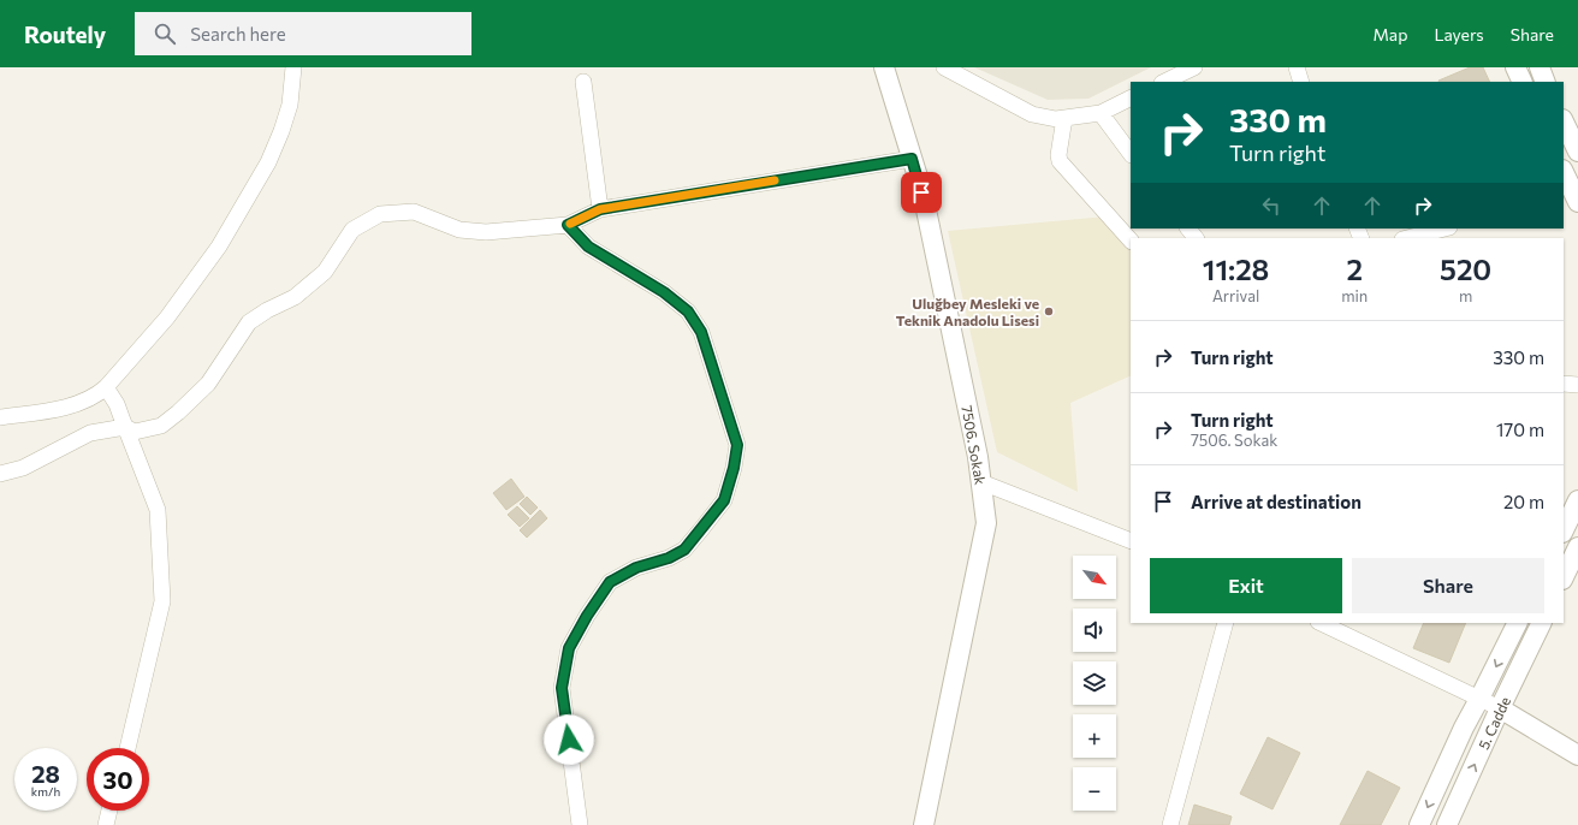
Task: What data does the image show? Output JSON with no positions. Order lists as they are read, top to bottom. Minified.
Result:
{"streets":{"street":["7506. Sokak","5. Cadde"]},"places":["Uluğbey Mesleki ve Teknik Anadolu Lisesi"],"north":"bottom right","page":{"header":"Routely","search":"Search here","nav":["Map","Layers","Share"],"turn":["330 m","Turn right"],"eta":["11:28","Arrival","2","min","520","m"],"list":[{"name":"Turn right","value":"330 m"},{"name":"Turn right","note":"7506. Sokak","value":"170 m"},{"name":"Arrive at destination","value":"20 m"}],"buttons":["Exit","Share"],"map_buttons":["+","−"],"speed":"28 km/h","limit":"30"}}
